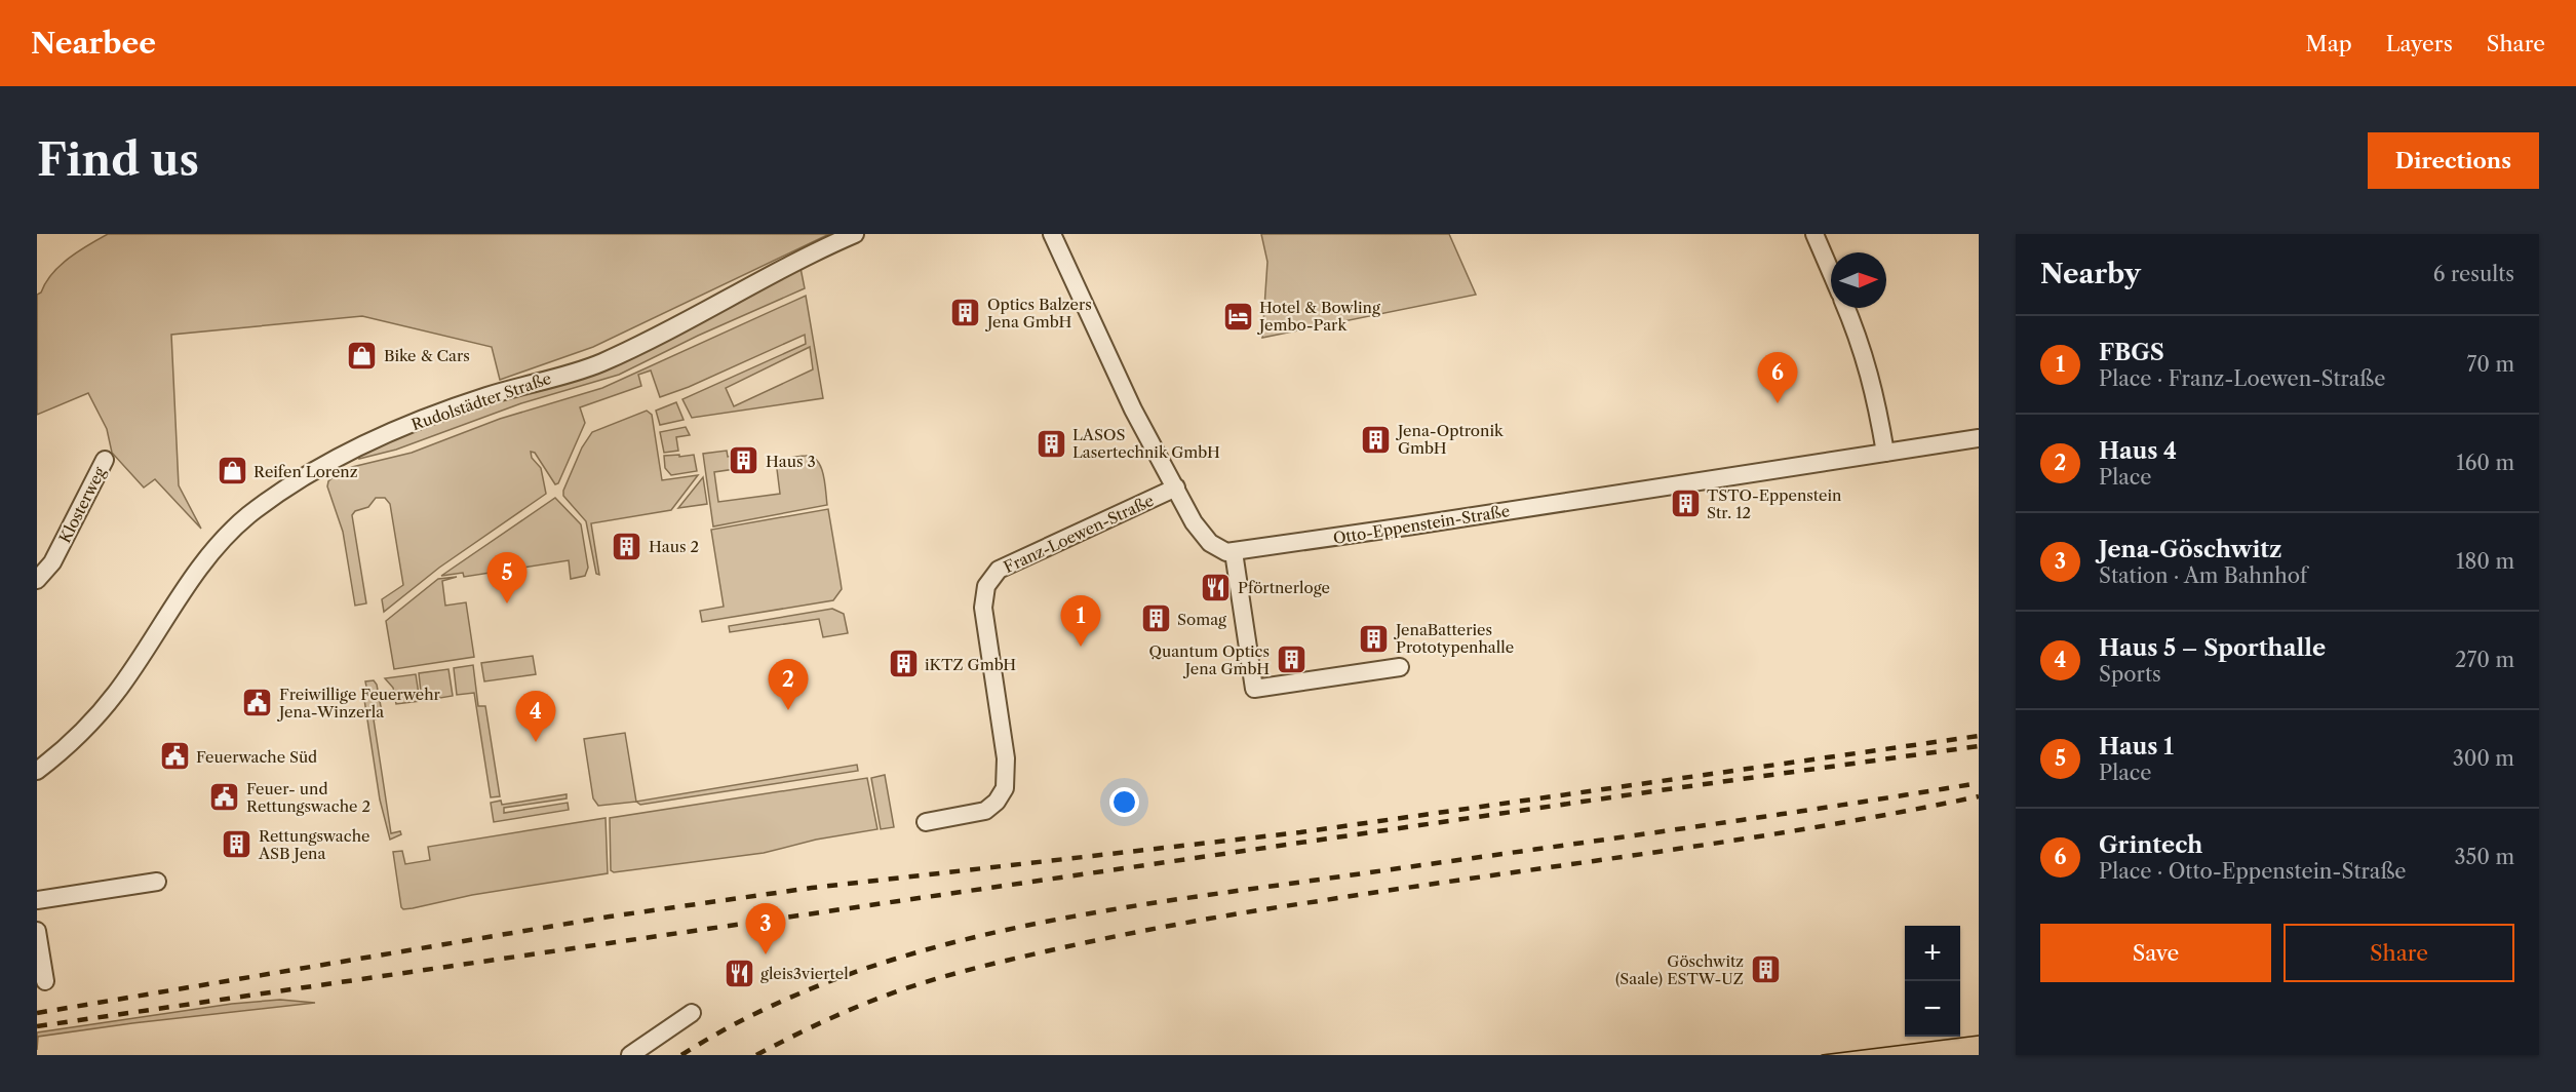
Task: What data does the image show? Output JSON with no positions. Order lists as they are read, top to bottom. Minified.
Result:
{"streets":{"street":["Rudolstädter Straße","Klosterweg","Otto-Eppenstein-Straße","Franz-Loewen-Straße"]},"places":{"building":["Optics Balzers Jena GmbH","Jena-Optronik GmbH","LASOS Lasertechnik GmbH","Haus 3","TSTO-Eppenstein Str. 12","Haus 2","Somag","JenaBatteries Prototypenhalle","Quantum Optics Jena GmbH","iKTZ GmbH","Rettungswache ASB Jena","Göschwitz (Saale) ESTW-UZ"],"hotel":["Hotel & Bowling Jembo-Park"],"shop":["Bike & Cars","Reifen Lorenz"],"restaurant":["Pförtnerloge","gleis3viertel"],"public building":["Freiwillige Feuerwehr Jena-Winzerla","Feuerwache Süd","Feuer- und Rettungswache 2"]},"north":"right","page":{"header":"Nearbee","nav":["Map","Layers","Share"],"buttons":["Directions",["Save","Share"]],"title":"Find us","heading":["Nearby","6 results"],"list":[{"mark":"1","name":"FBGS","note":"Place · Franz-Loewen-Straße","value":"70 m"},{"mark":"2","name":"Haus 4","note":"Place","value":"160 m"},{"mark":"3","name":"Jena-Göschwitz","note":"Station · Am Bahnhof","value":"180 m"},{"mark":"4","name":"Haus 5 – Sporthalle","note":"Sports","value":"270 m"},{"mark":"5","name":"Haus 1","note":"Place","value":"300 m"},{"mark":"6","name":"Grintech","note":"Place · Otto-Eppenstein-Straße","value":"350 m"}],"pins":["6","5","1","2","4","3"],"map_buttons":["+","−"]}}
